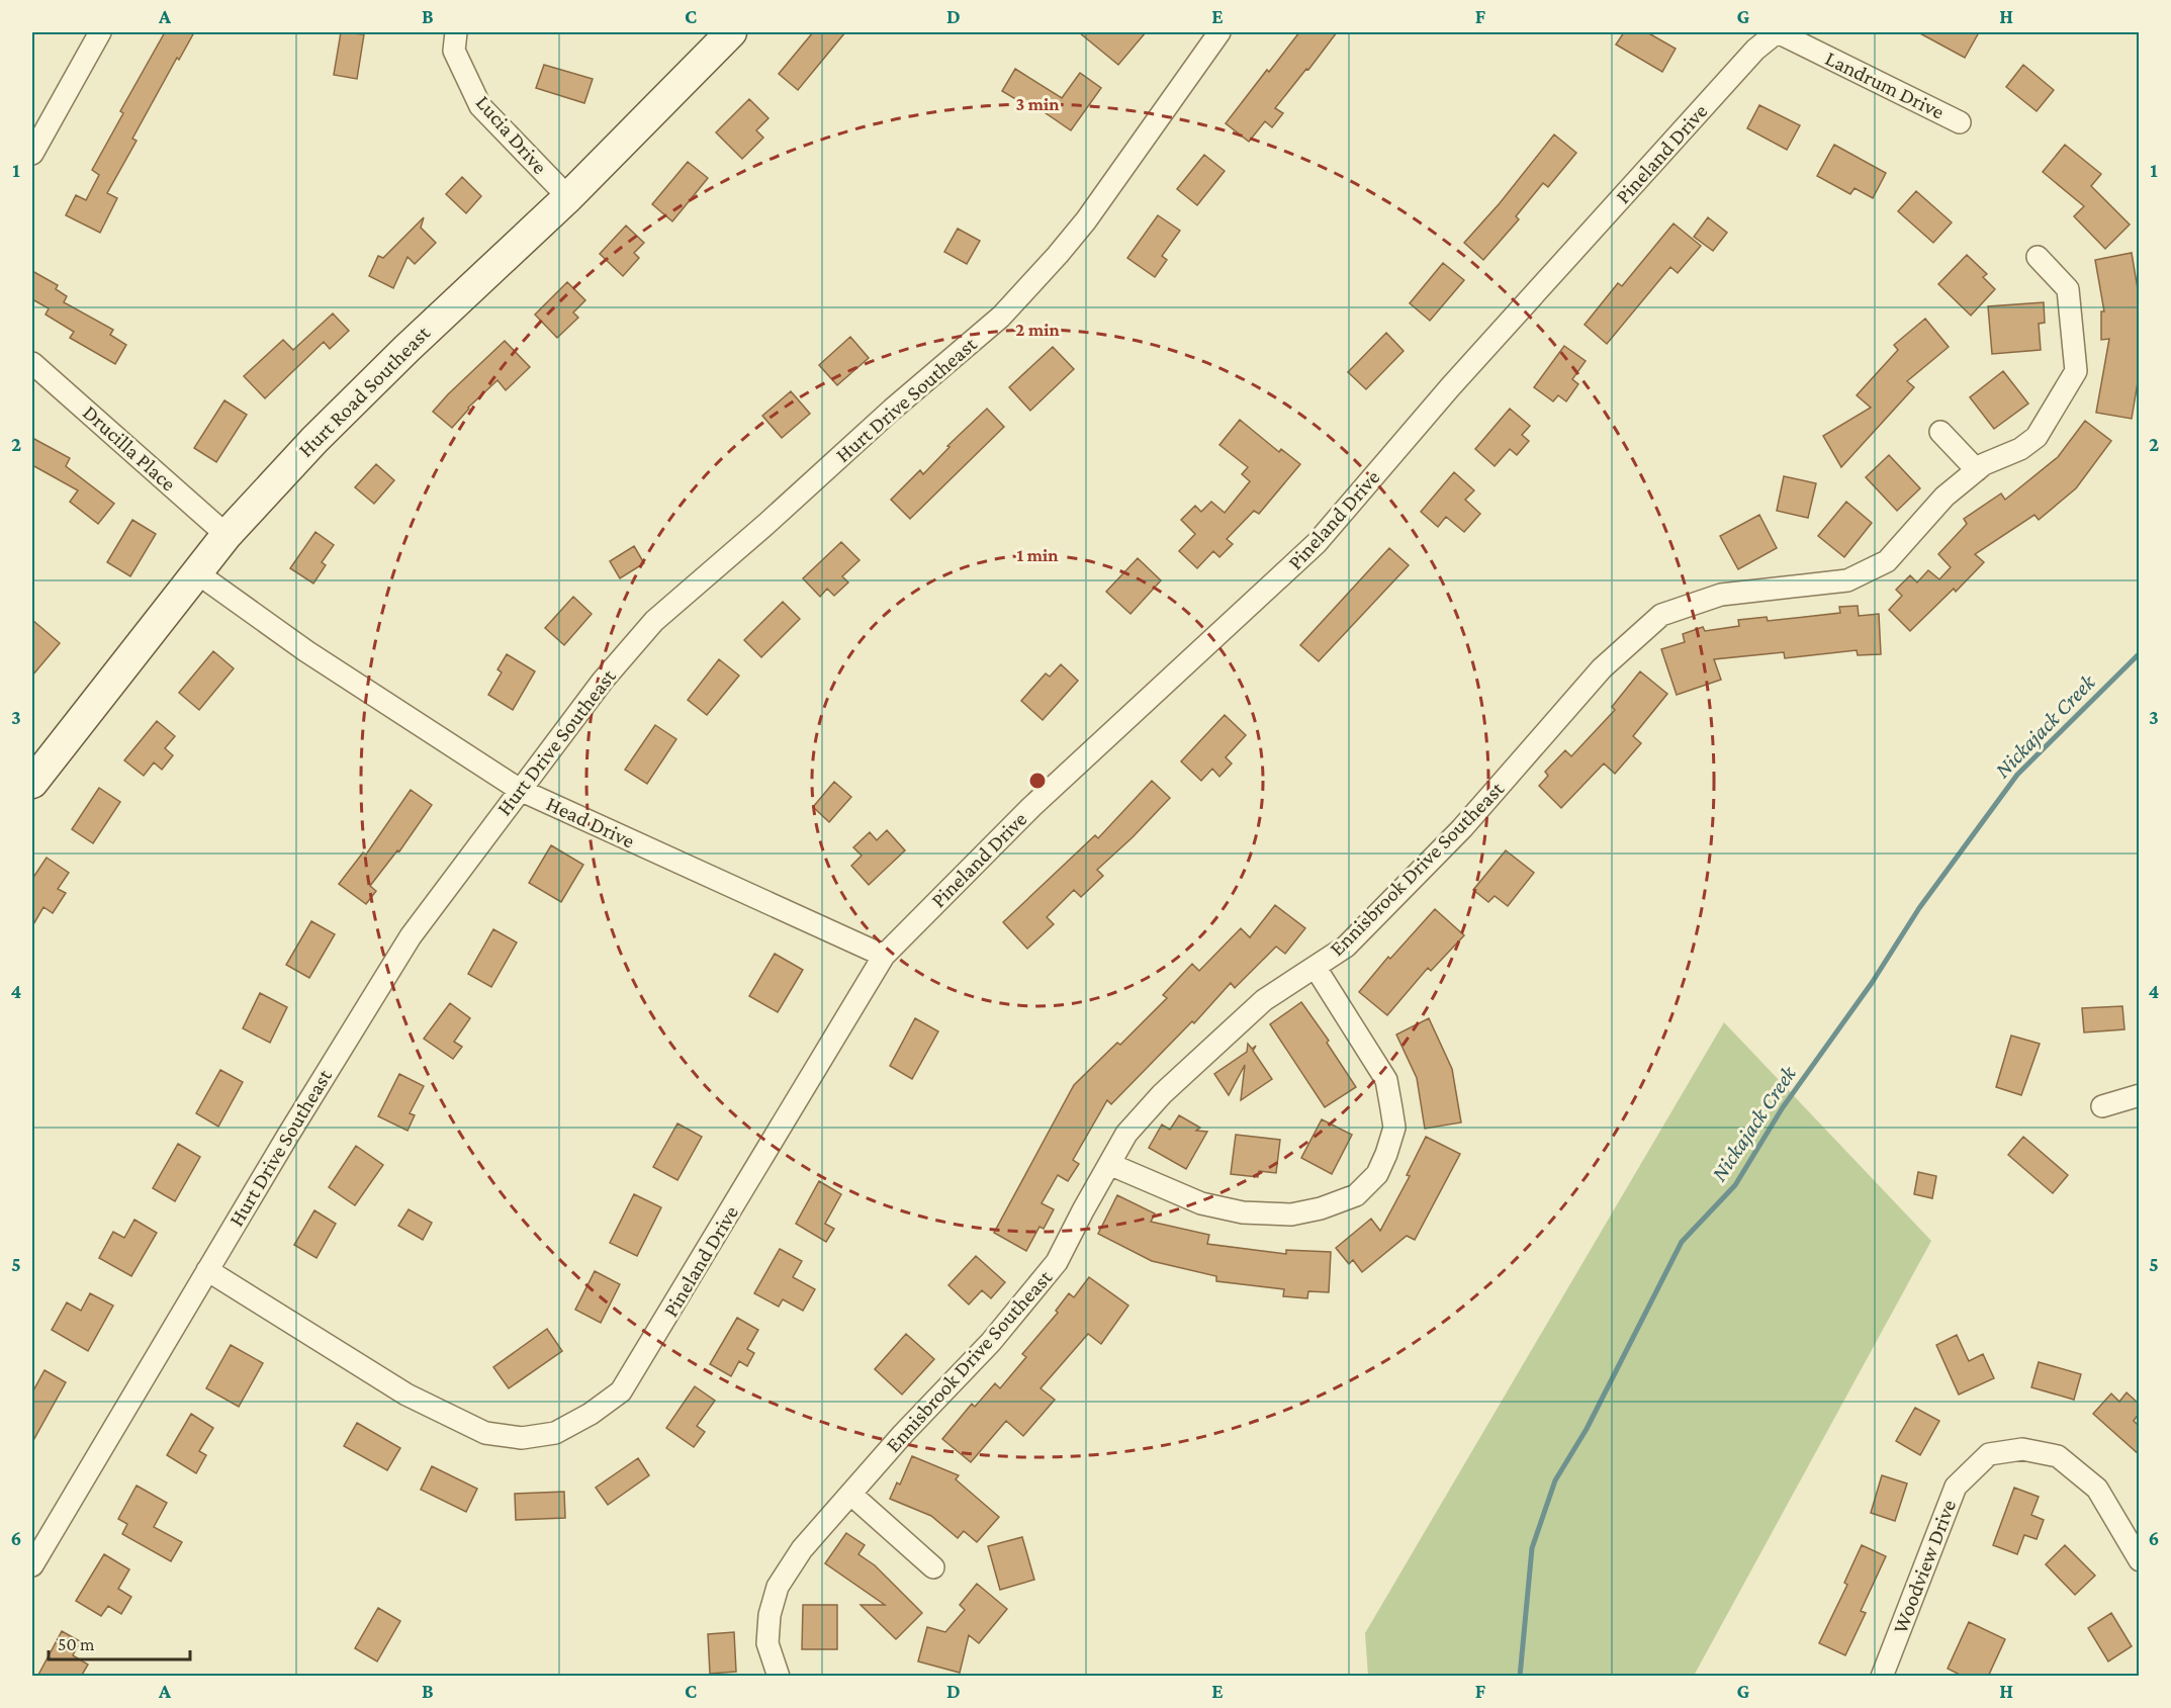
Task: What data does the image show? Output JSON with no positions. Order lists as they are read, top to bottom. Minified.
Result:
{"streets":{"street":["Landrum Drive","Lucia Drive","Pineland Drive","Hurt Road Southeast","Hurt Drive Southeast","Drucilla Place","Head Drive","Ennisbrook Drive Southeast","Woodview Drive"]},"crossings":[["Landrum Drive","Pineland Drive"],["Lucia Drive","Hurt Road Southeast"],["Pineland Drive","Hurt Drive Southeast"],["Pineland Drive","Head Drive"],["Hurt Road Southeast","Drucilla Place"],["Hurt Road Southeast","Head Drive"],["Hurt Drive Southeast","Head Drive"]],"water":["Nickajack Creek"],"scale_bar":"50 m","grid":{"columns":["A","B","C","D","E","F","G","H"],"rows":["1","2","3","4","5","6"]},"rings":["3 min","2 min","1 min"]}
